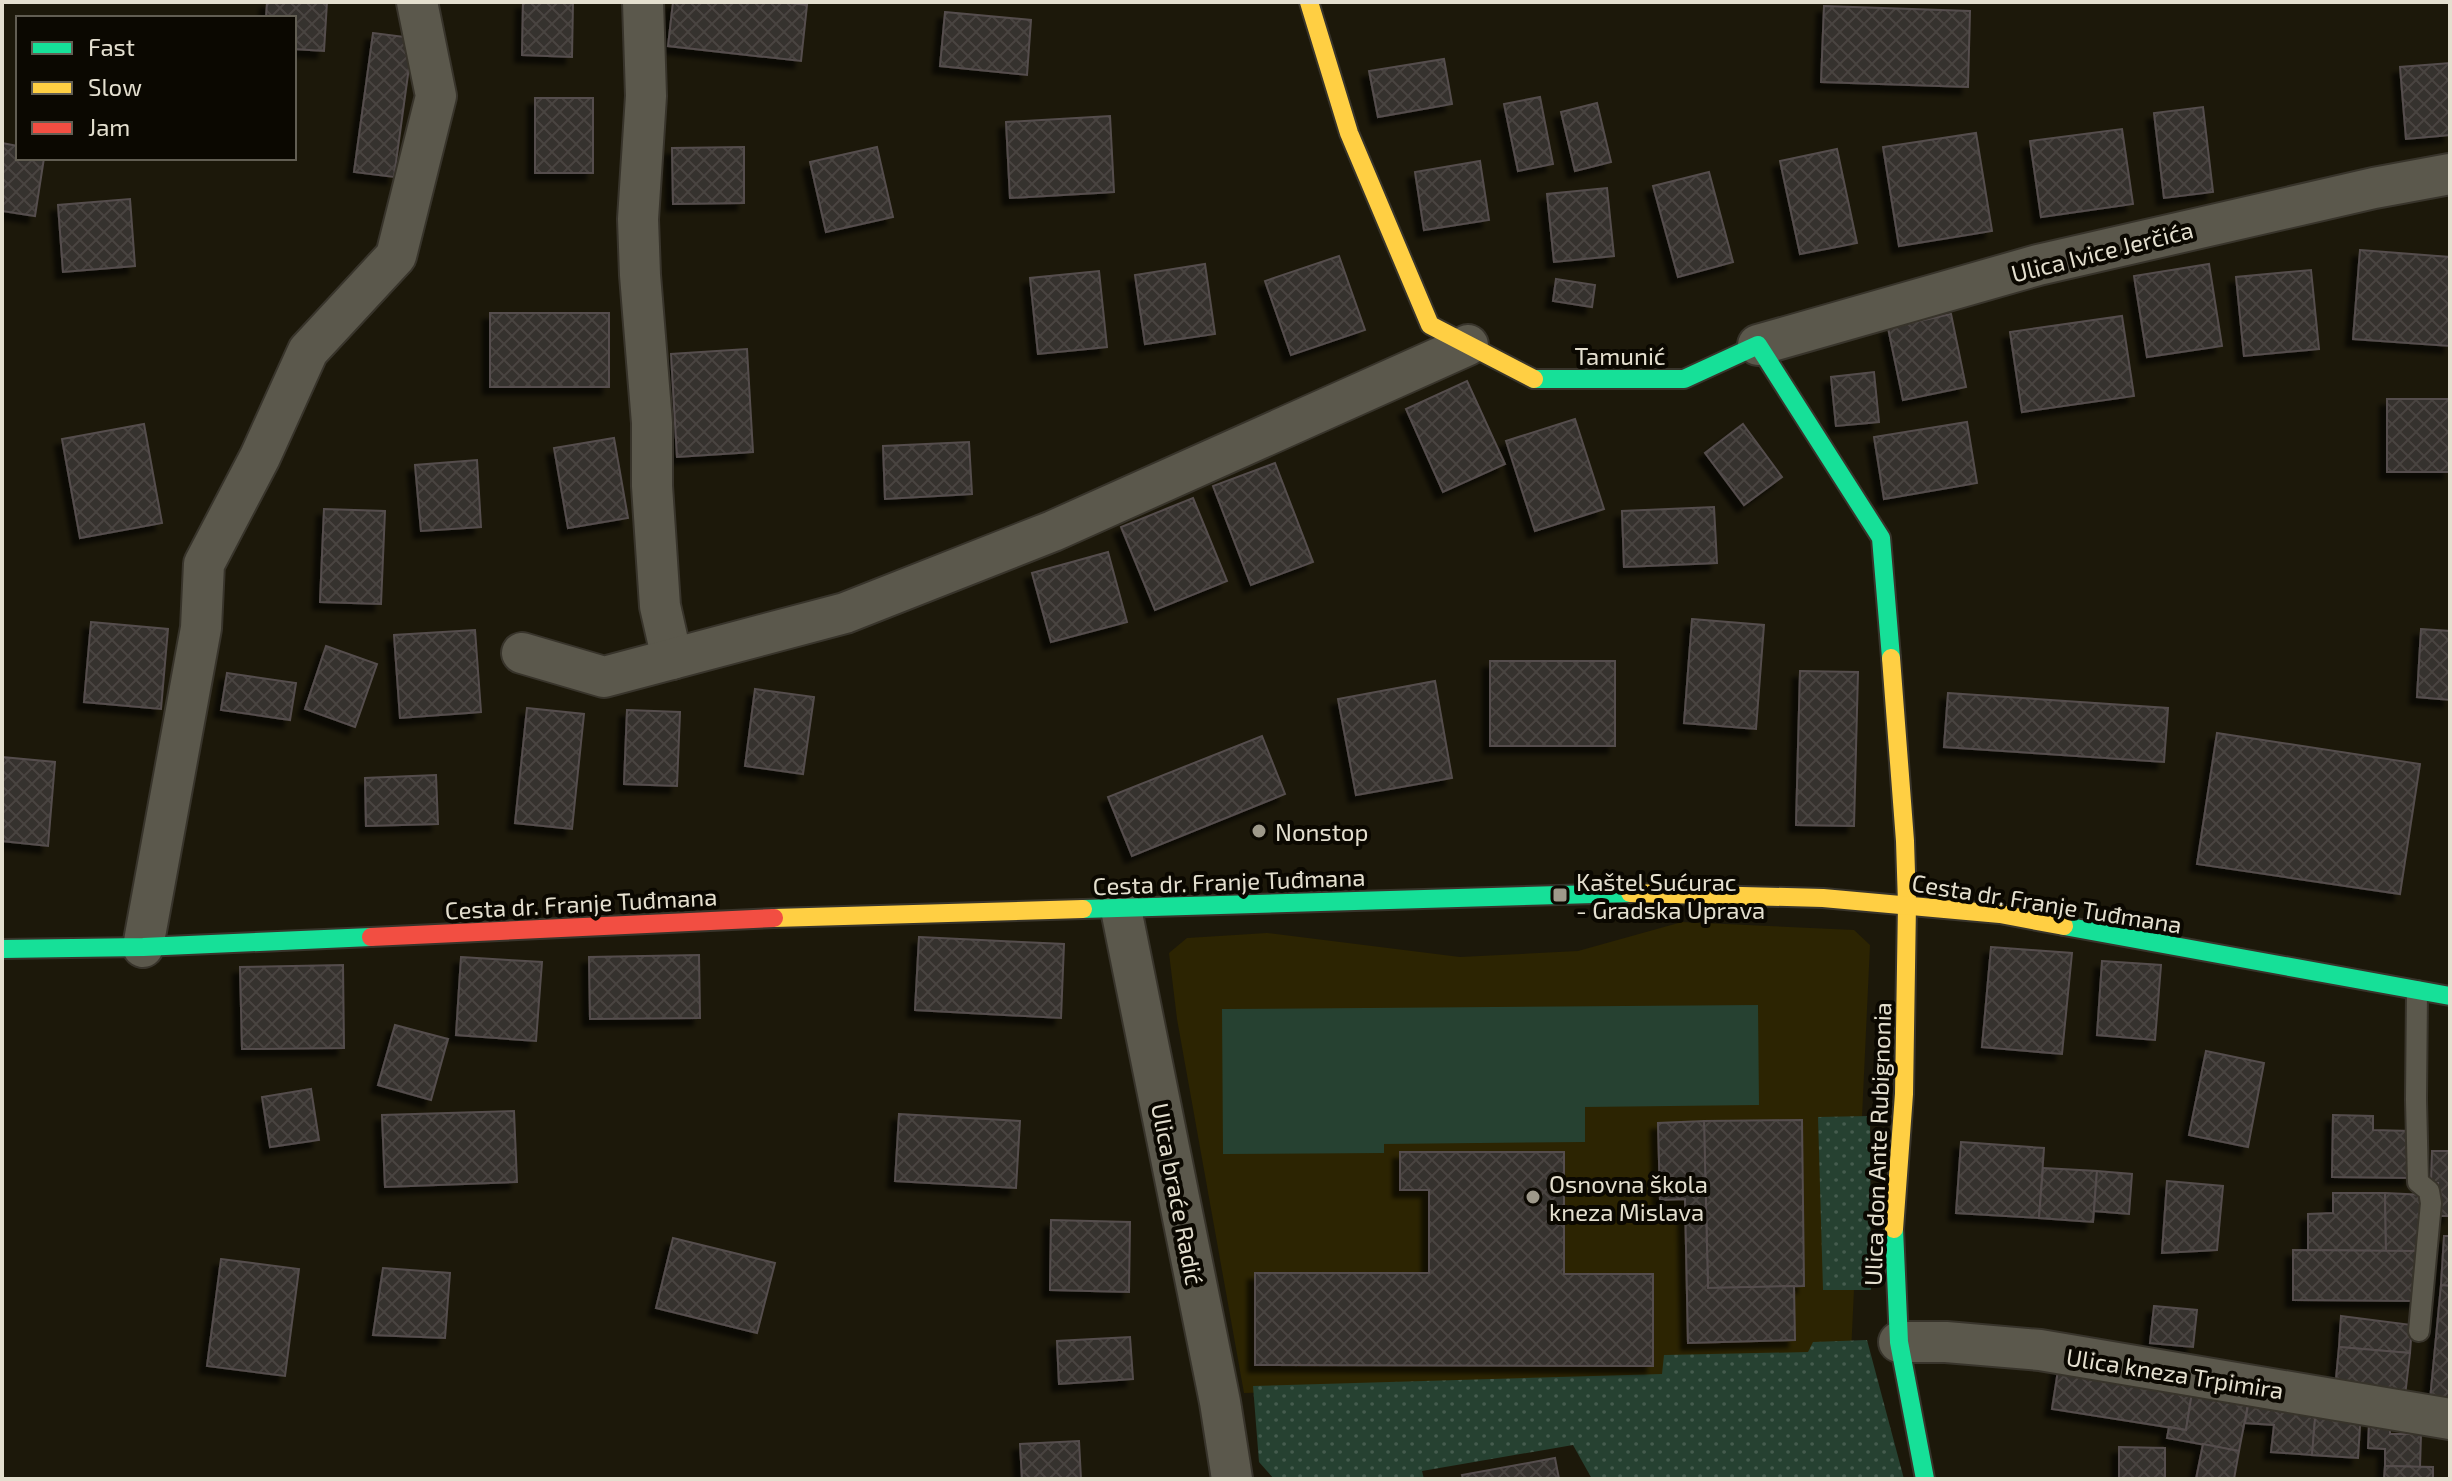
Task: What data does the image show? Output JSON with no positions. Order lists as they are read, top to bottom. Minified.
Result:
{"streets":{"main road":["Tamunić","Cesta dr. Franje Tuđmana","Ulica don Ante Rubignonia"],"street":["Ulica Ivice Jerčića","Ulica braće Radić","Ulica kneza Trpimira"]},"crossings":[["Ulica Ivice Jerčića","Tamunić"],["Cesta dr. Franje Tuđmana","Ulica don Ante Rubignonia"],["Cesta dr. Franje Tuđmana","Ulica braće Radić"],["Ulica don Ante Rubignonia","Ulica kneza Trpimira"]],"places":{"other":["Nonstop","Osnovna škola kneza Mislava"],"transit":["Kaštel Sućurac - Gradska Uprava"]},"legend":["Fast","Slow","Jam"]}
